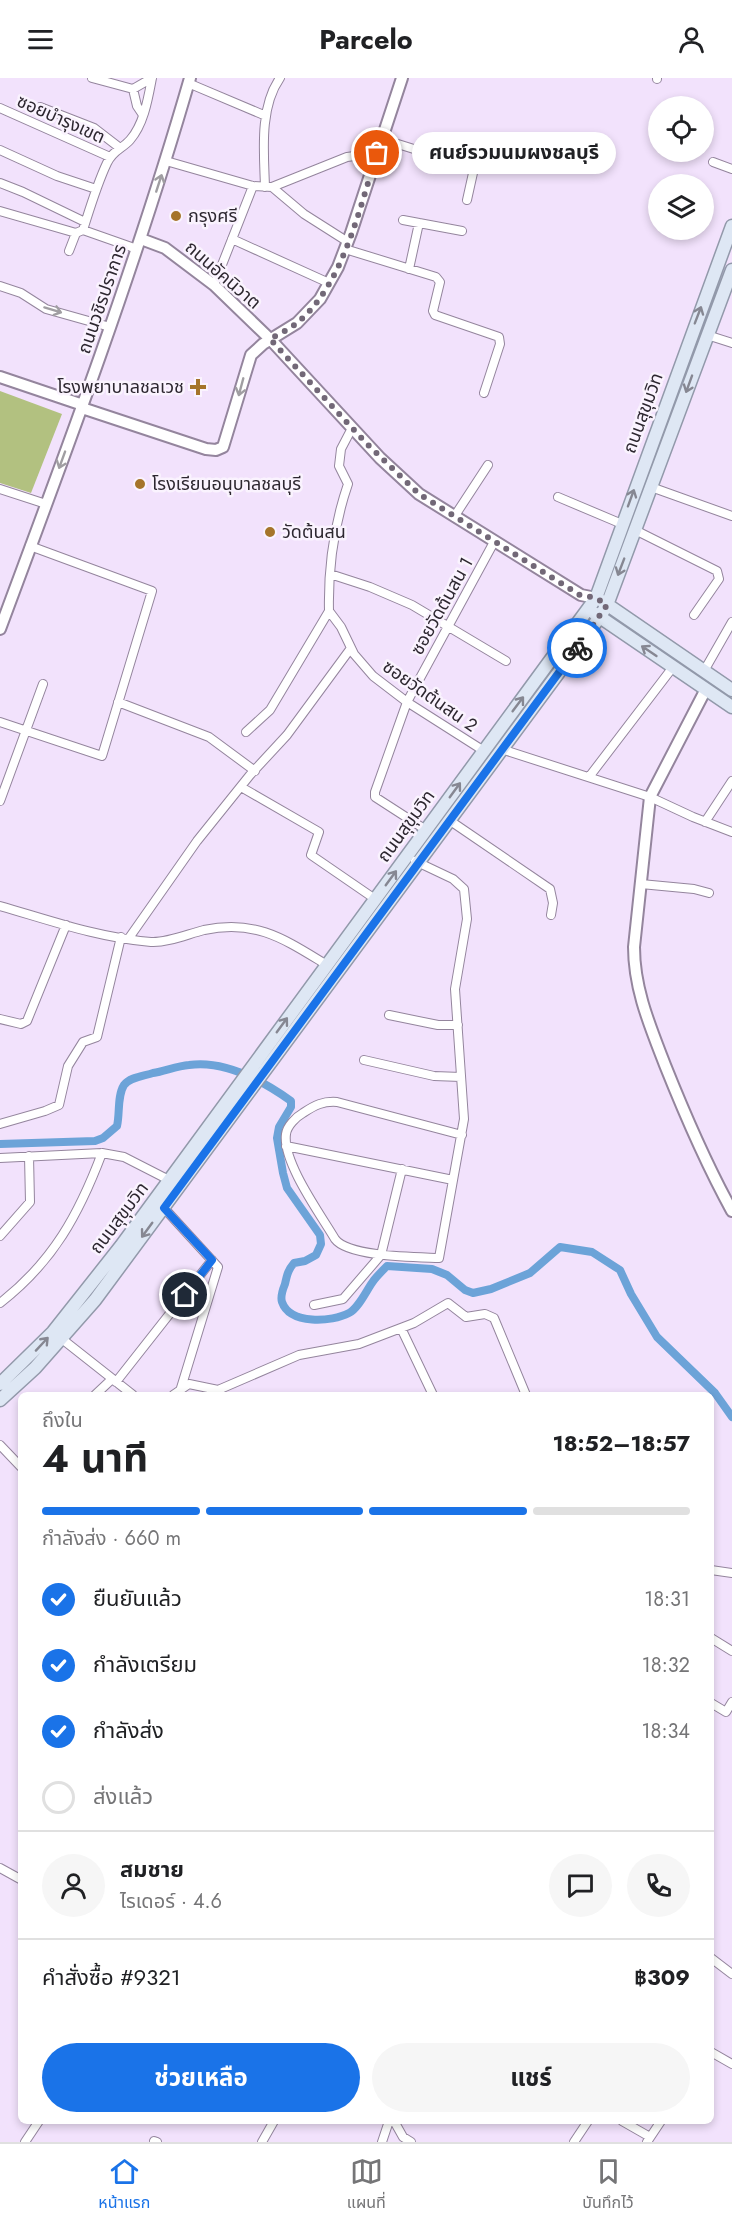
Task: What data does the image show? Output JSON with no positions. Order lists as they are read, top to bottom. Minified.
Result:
{"streets":{"main road":["ถนนสุขุมวิท"],"street":["ซอยบำรุงเขต","ถนนอัคนิวาต","ถนนวชิรปราการ","ซอยวัดต้นสน 1","ซอยวัดต้นสน 2"]},"crossings":[["ถนนอัคนิวาต","ถนนวชิรปราการ"],["ถนนอัคนิวาต","ถนนสุขุมวิท"],["ถนนอัคนิวาต","ซอยวัดต้นสน 1"],["ถนนสุขุมวิท","ซอยวัดต้นสน 1"],["ถนนสุขุมวิท","ซอยวัดต้นสน 2"],["ซอยวัดต้นสน 1","ซอยวัดต้นสน 2"]],"places":{"other":["ศนย์รวมนมผงชลบุรี","กรุงศรี","โรงเรียนอนุบาลชลบุรี","วัดต้นสน"],"health":["โรงพยาบาลชลเวช"]},"page":{"header":"Parcelo","bubble":"ศนย์รวมนมผงชลบุรี","heading":["4 นาที","ถึงใน","18:52–18:57"],"panel":["สมชาย","ไรเดอร์ · 4.6","คำสั่งซื้อ #9321","฿309"],"bar":"กำลังส่ง · 660 m","list":[["ยืนยันแล้ว","18:31"],["กำลังเตรียม","18:32"],["กำลังส่ง","18:34"],"ส่งแล้ว"],"buttons":["ช่วยเหลือ","แชร์"],"tabs":["หน้าแรก","แผนที่","บันทึกไว้"]}}
